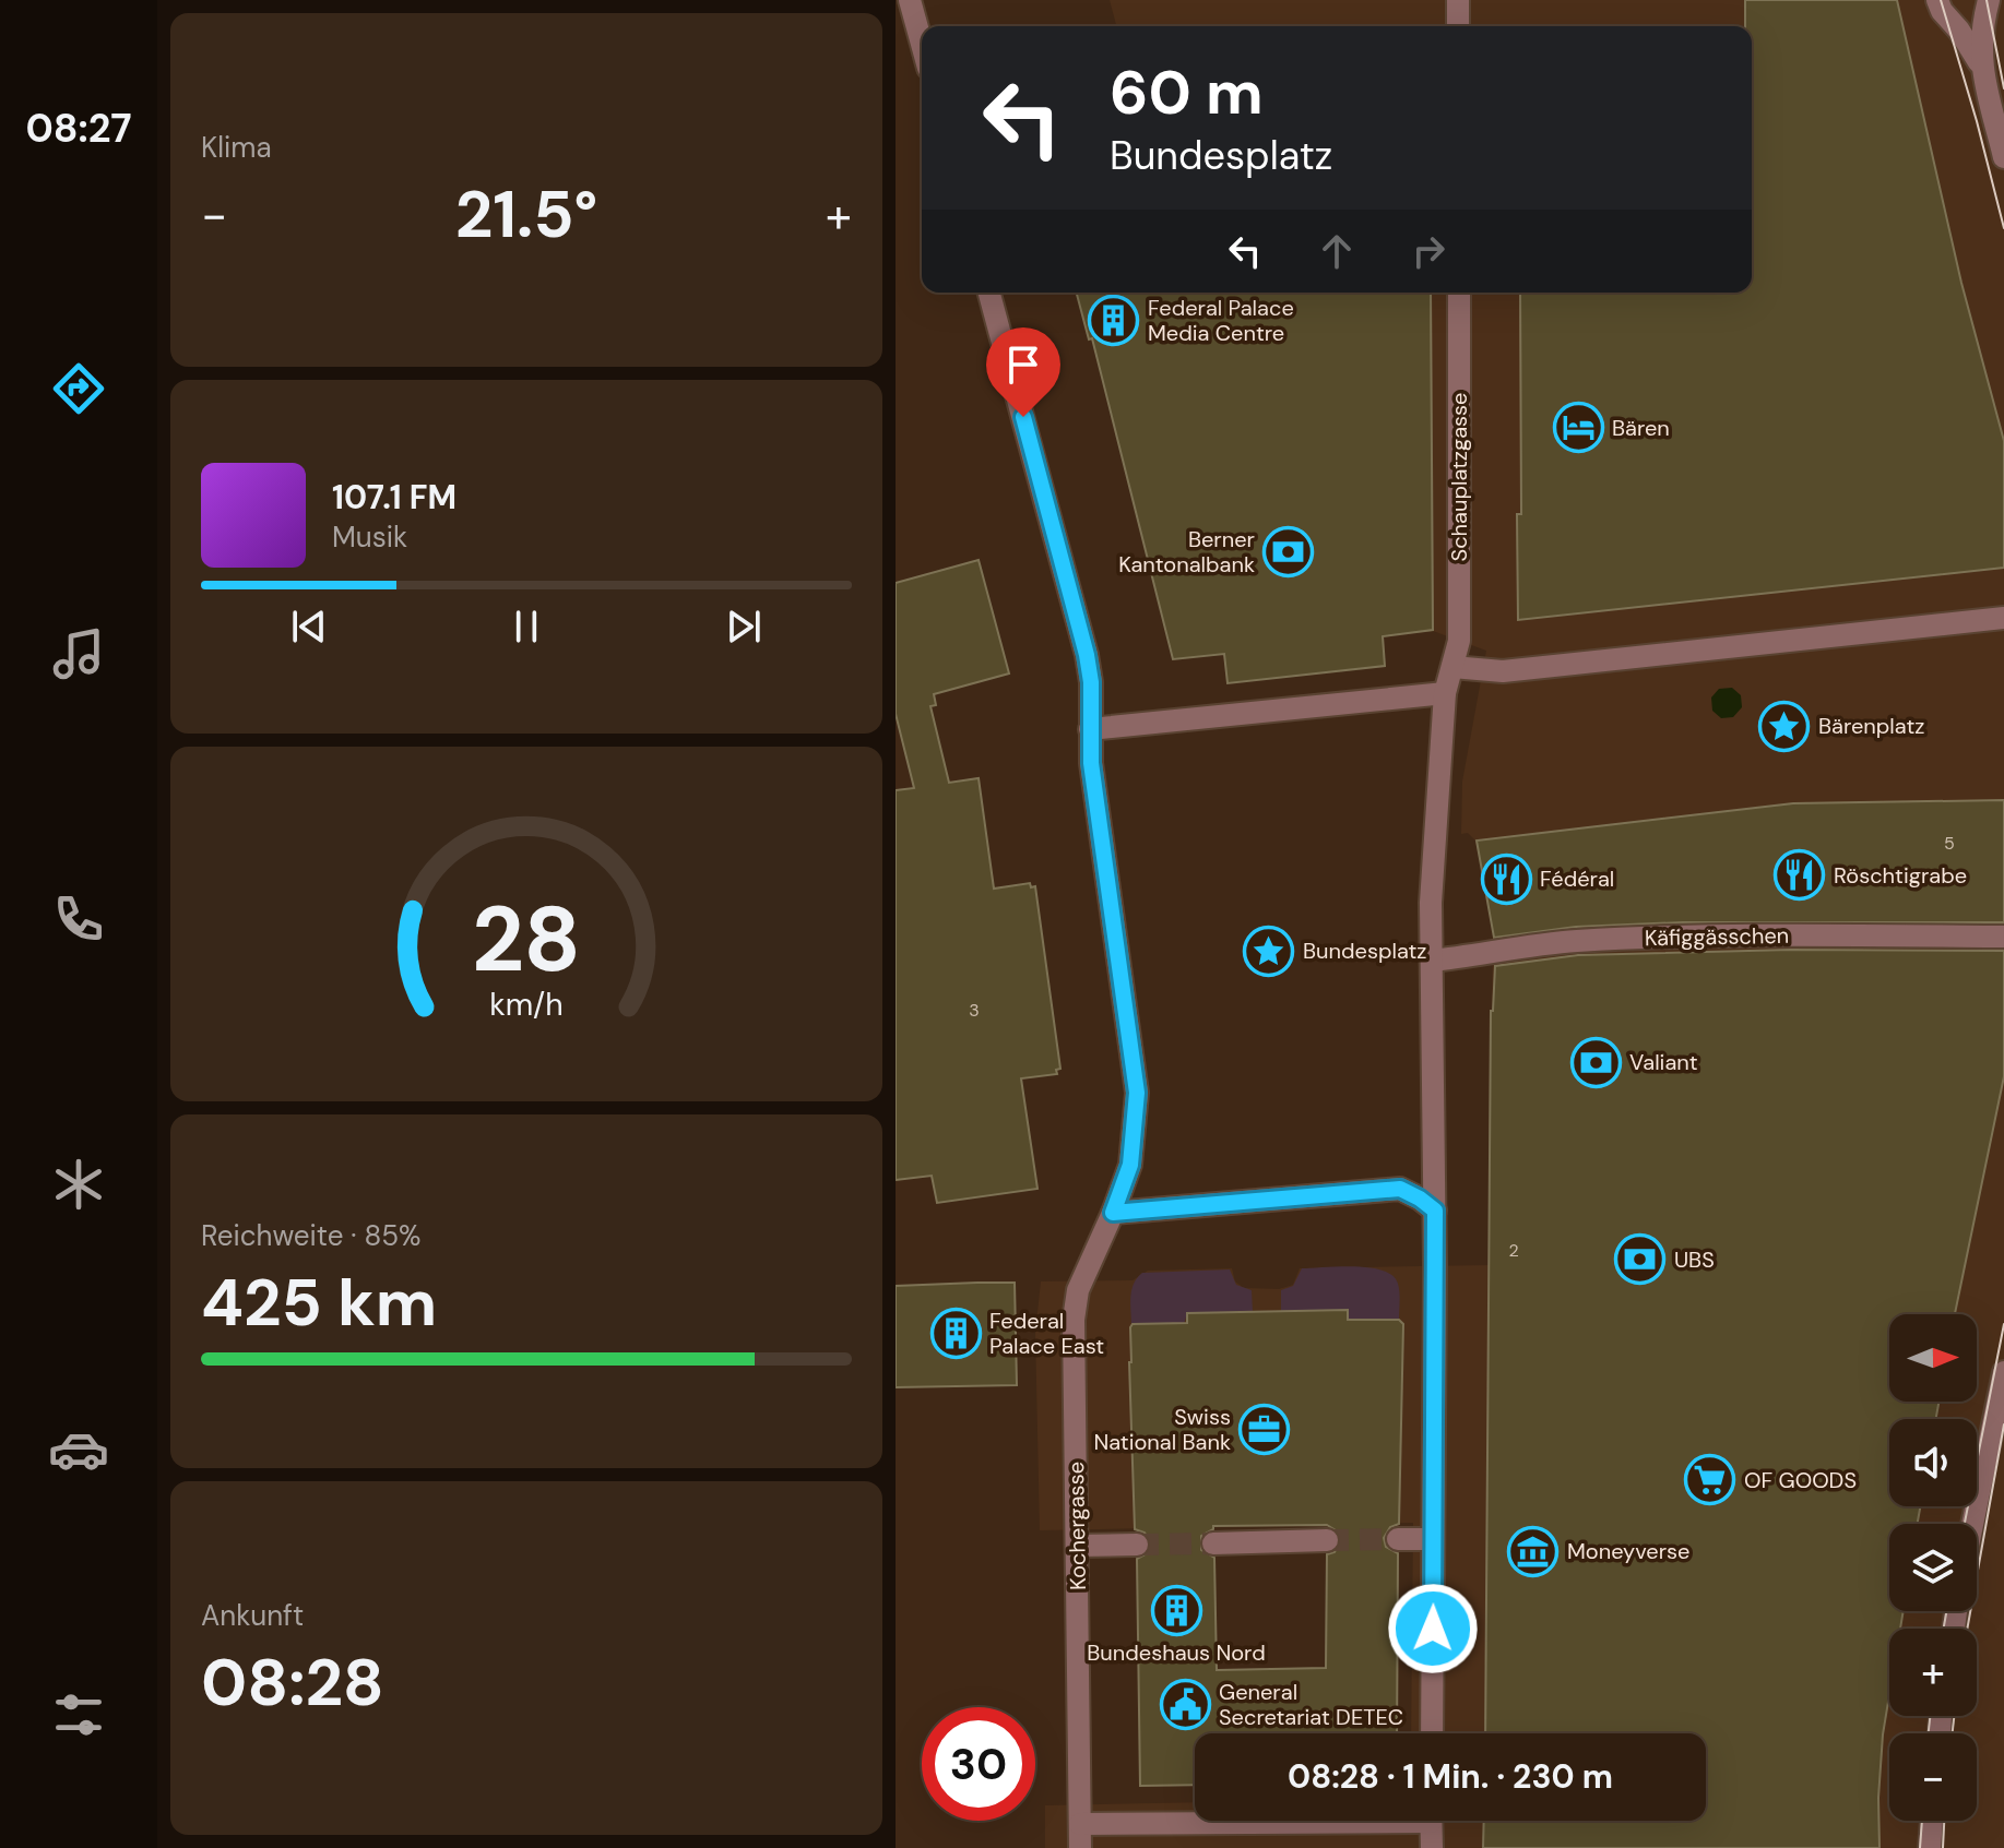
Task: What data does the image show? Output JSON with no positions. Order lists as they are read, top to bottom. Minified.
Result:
{"streets":{"street":["Schauplatzgasse","Käfiggässchen","Kochergasse"]},"places":{"building":["Federal Palace Media Centre","Federal Palace East","Bundeshaus Nord"],"hotel":["Bären"],"bank":["Berner Kantonalbank","Valiant","UBS"],"place":["Bärenplatz","Bundesplatz"],"restaurant":["Röschtigrabe","Fédéral"],"office":["Swiss National Bank"],"supermarket":["OF GOODS"],"museum":["Moneyverse"],"public building":["General Secretariat DETEC"]},"house_numbers":["5","3","2"],"north":"right","page":{"tabs":"08:27","tile":["Klima",["Reichweite · 85%","425 km"],["Ankunft","08:28"]],"turn":["60 m","Bundesplatz"],"heat":["−","21.5°","+"],"song":["107.1 FM","Musik"],"map_buttons":["+","−"],"limit":"30","trip":"08:28 · 1 Min. · 230 m","gauge":["28","km/h"]}}
